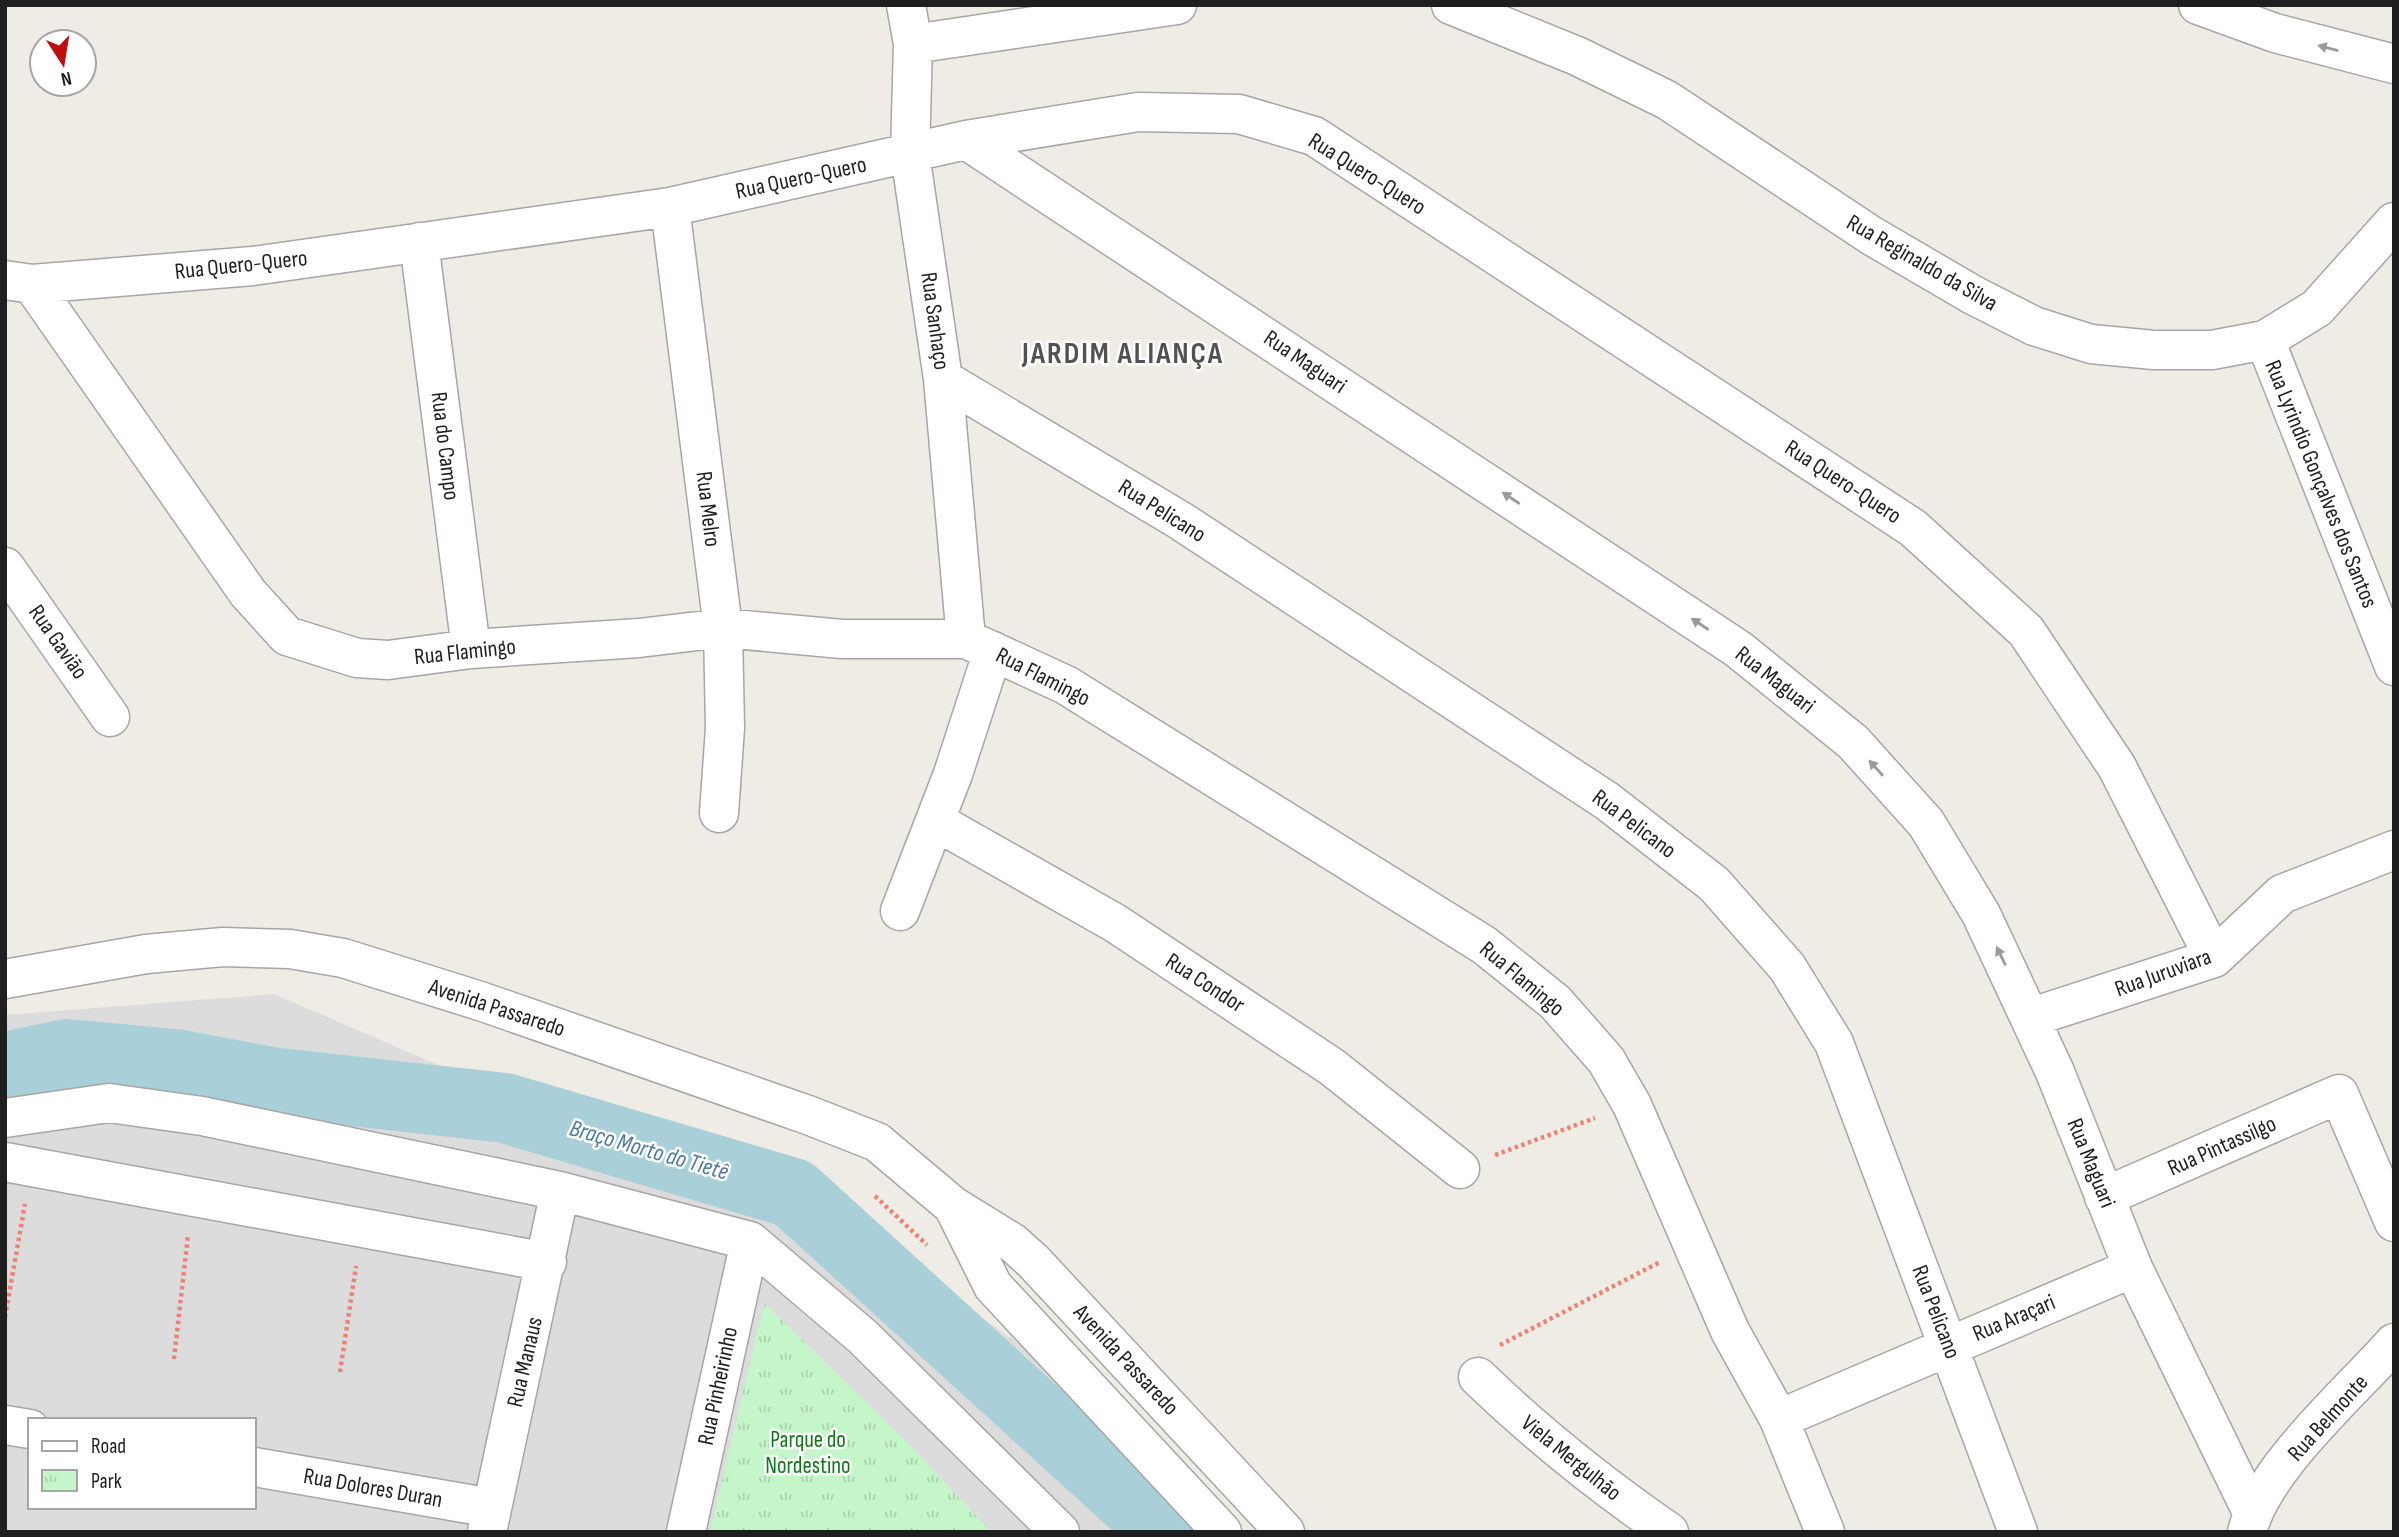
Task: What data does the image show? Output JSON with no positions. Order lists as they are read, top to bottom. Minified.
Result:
{"streets":{"street":["Rua Quero-Quero","Rua Reginaldo da Silva","Rua Sanhaço","Rua Maguari","Rua do Campo","Rua Lyrindio Gonçalves dos Santos","Rua Melro","Rua Pelicano","Rua Gavião","Rua Flamingo","Rua Juruviara","Rua Condor","Avenida Passaredo","Rua Pintassilgo","Rua Araçari","Rua Manaus","Rua Pinheirinho","Rua Belmonte","Viela Mergulhão","Rua Dolores Duran"]},"crossings":[["Rua Quero-Quero","Rua Sanhaço"],["Rua Quero-Quero","Rua Maguari"],["Rua Quero-Quero","Rua do Campo"],["Rua Quero-Quero","Rua Melro"],["Rua Quero-Quero","Rua Flamingo"],["Rua Quero-Quero","Rua Juruviara"],["Rua Reginaldo da Silva","Rua Lyrindio Gonçalves dos Santos"],["Rua Sanhaço","Rua Pelicano"],["Rua Sanhaço","Rua Flamingo"],["Rua Sanhaço","Rua Condor"],["Rua Maguari","Rua Juruviara"],["Rua Maguari","Rua Pintassilgo"],["Rua Maguari","Rua Araçari"],["Rua Maguari","Rua Belmonte"],["Rua do Campo","Rua Flamingo"],["Rua Melro","Rua Flamingo"],["Rua Pelicano","Rua Araçari"],["Rua Flamingo","Rua Araçari"],["Rua Manaus","Rua Dolores Duran"]],"one_way":["Rua Maguari"],"districts":["JARDIM ALIANÇA"],"water":["Braço Morto do Tietê"],"parks":["Parque do Nordestino"],"legend":["Road","Park"],"north":"bottom"}
